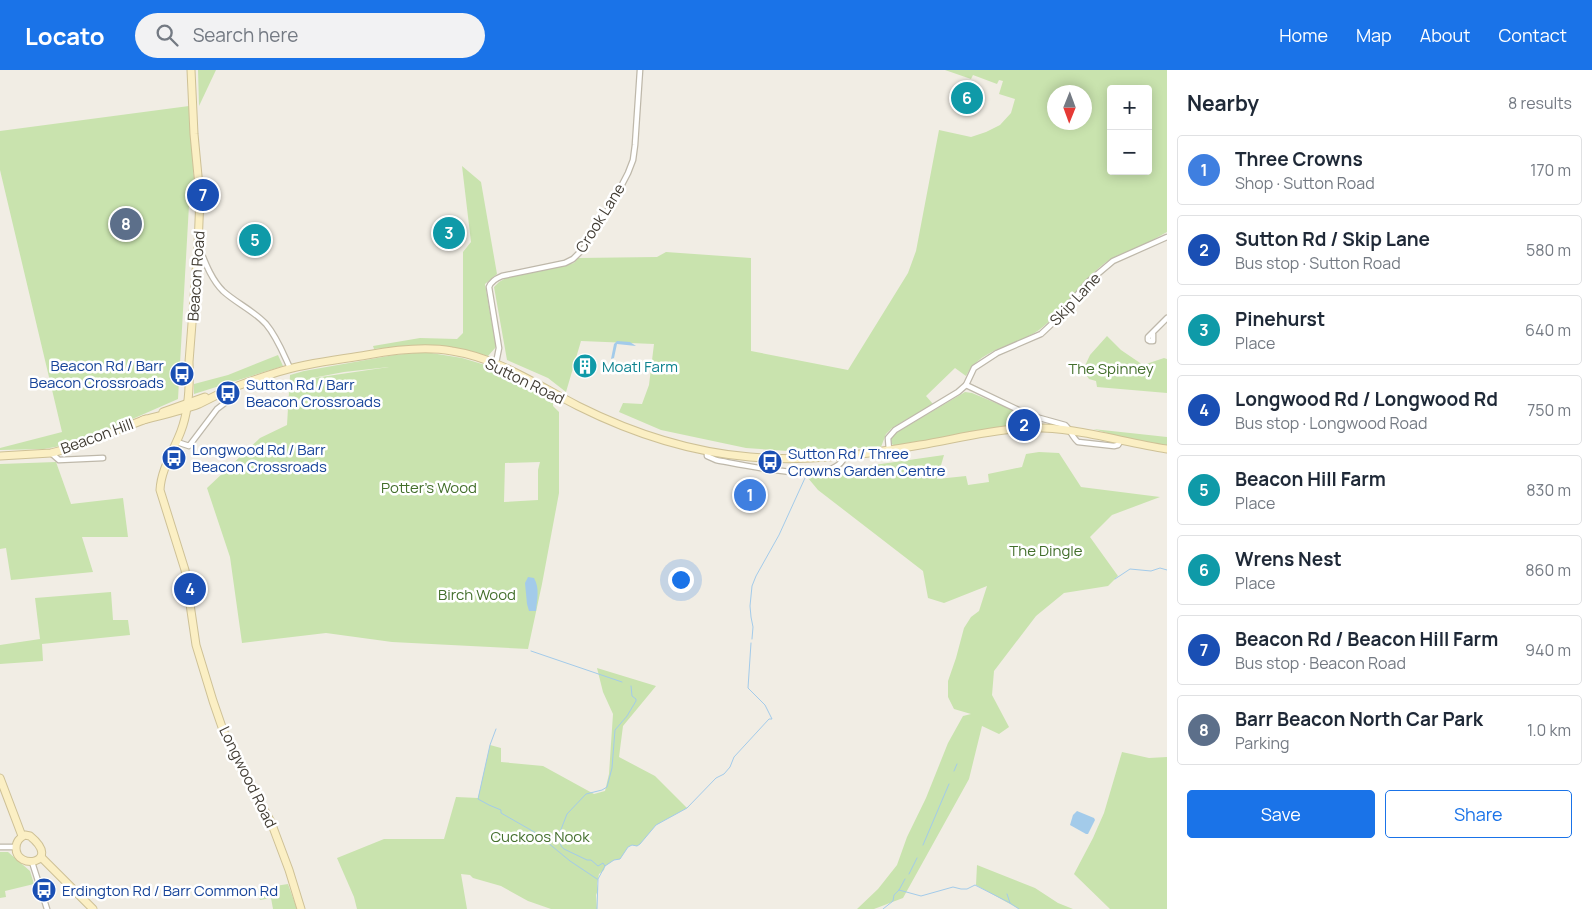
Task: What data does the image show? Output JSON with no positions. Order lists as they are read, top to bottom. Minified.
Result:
{"streets":{"main road":["Beacon Road","Sutton Road","Beacon Hill","Longwood Road"],"street":["Crook Lane","Skip Lane"]},"crossings":[["Crook Lane","Sutton Road"],["Beacon Road","Sutton Road"],["Beacon Road","Beacon Hill"],["Beacon Road","Longwood Road"],["Skip Lane","Sutton Road"],["Sutton Road","Beacon Hill"],["Sutton Road","Longwood Road"],["Beacon Hill","Longwood Road"]],"parks":["The Spinney","Potter's Wood","The Dingle","Birch Wood","Cuckoos Nook"],"places":{"building":["Moatl Farm"],"bus stop":["Beacon Rd / Barr Beacon Crossroads","Sutton Rd / Barr Beacon Crossroads","Longwood Rd / Barr Beacon Crossroads","Sutton Rd / Three Crowns Garden Centre","Erdington Rd / Barr Common Rd"]},"north":"bottom","page":{"header":"Locato","search":"Search here","nav":["Home","Map","About","Contact"],"heading":["Nearby","8 results"],"pins":["6","7","8","3","5","2","1","4"],"map_buttons":["+","−"],"list":[{"mark":"1","name":"Three Crowns","note":"Shop · Sutton Road","value":"170 m"},{"mark":"2","name":"Sutton Rd / Skip Lane","note":"Bus stop · Sutton Road","value":"580 m"},{"mark":"3","name":"Pinehurst","note":"Place","value":"640 m"},{"mark":"4","name":"Longwood Rd / Longwood Rd","note":"Bus stop · Longwood Road","value":"750 m"},{"mark":"5","name":"Beacon Hill Farm","note":"Place","value":"830 m"},{"mark":"6","name":"Wrens Nest","note":"Place","value":"860 m"},{"mark":"7","name":"Beacon Rd / Beacon Hill Farm","note":"Bus stop · Beacon Road","value":"940 m"},{"mark":"8","name":"Barr Beacon North Car Park","note":"Parking","value":"1.0 km"}],"buttons":["Save","Share"]}}
